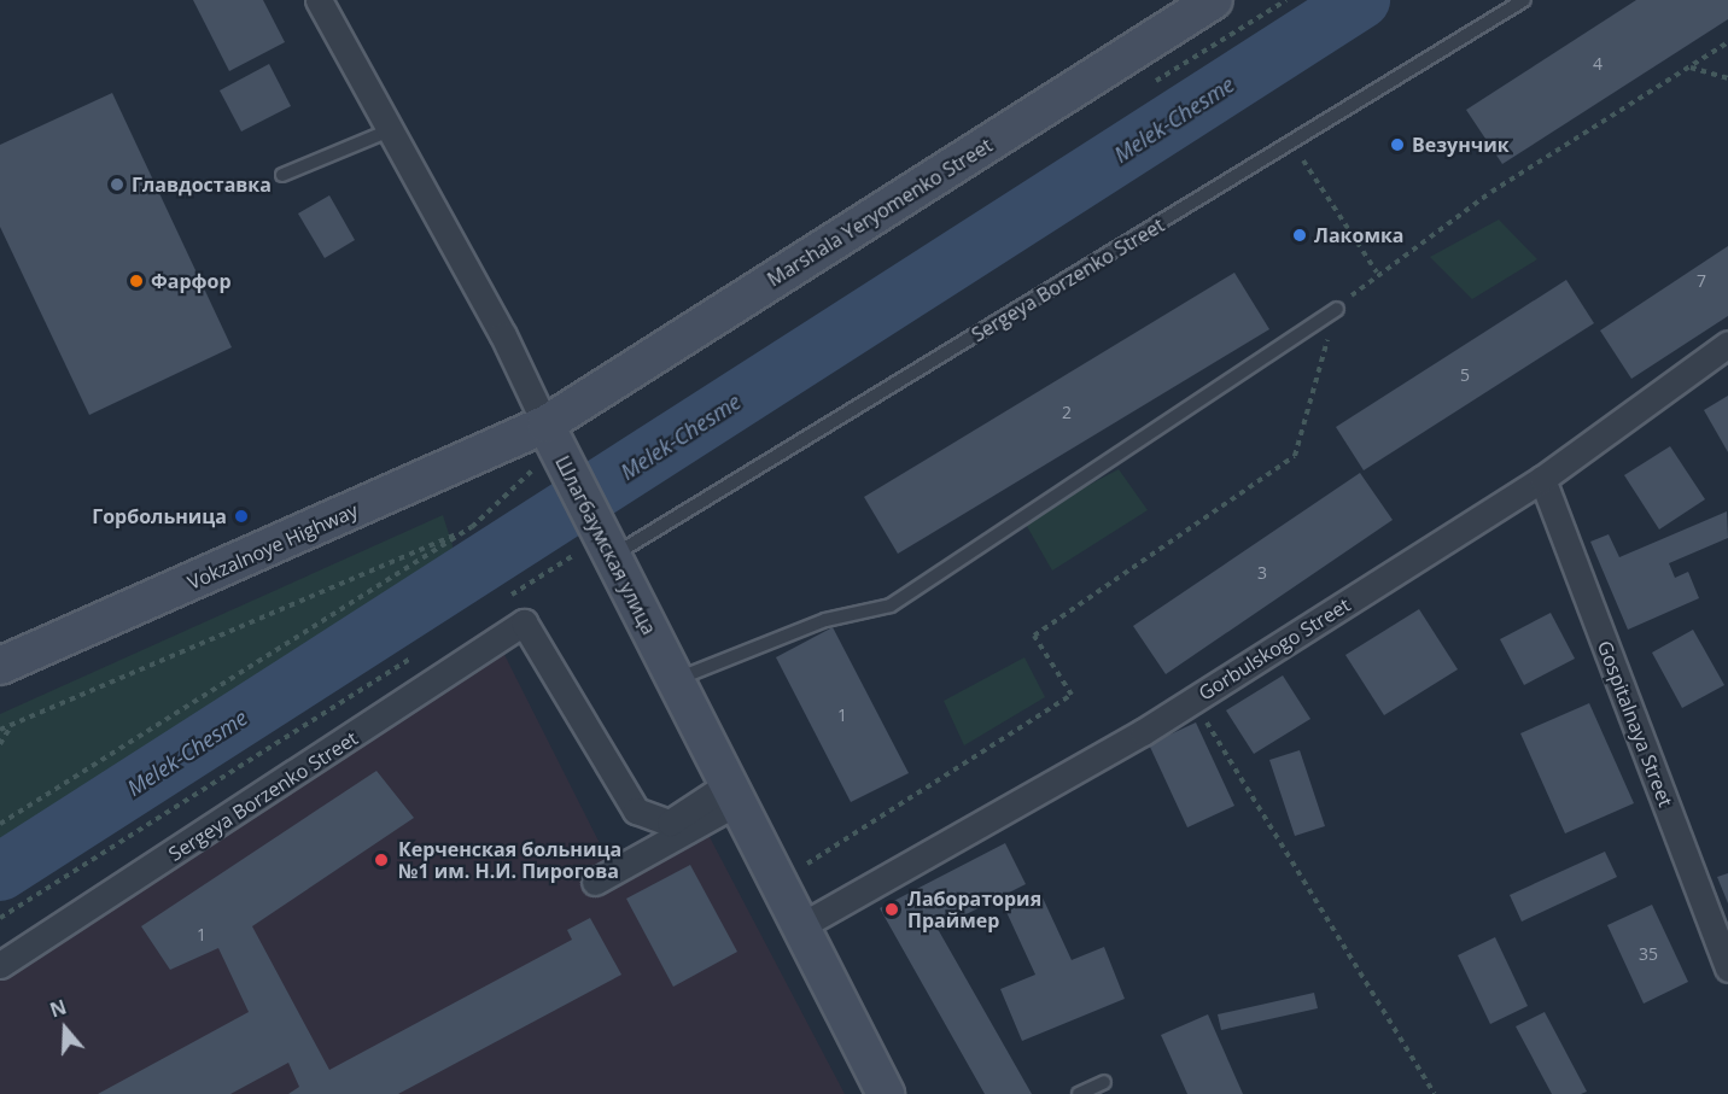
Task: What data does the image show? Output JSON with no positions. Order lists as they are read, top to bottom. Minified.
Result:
{"streets":{"main road":["Marshala Yeryomenko Street","Шлагбаумская улица","Vokzalnoye Highway"],"street":["Sergeya Borzenko Street","Gorbulskogo Street","Gospitalnaya Street"]},"crossings":[["Marshala Yeryomenko Street","Шлагбаумская улица"],["Marshala Yeryomenko Street","Vokzalnoye Highway"],["Sergeya Borzenko Street","Шлагбаумская улица"],["Шлагбаумская улица","Vokzalnoye Highway"],["Шлагбаумская улица","Gorbulskogo Street"],["Gorbulskogo Street","Gospitalnaya Street"]],"water":["Melek-Chesme"],"places":["Везунчик","Главдоставка","Лакомка","Фарфор","Горбольница","Керченская больница №1 им. Н.И. Пирогова","Лаборатория Праймер"],"house_numbers":["4","7","5","2","3","1","1","35"],"north":"top"}
